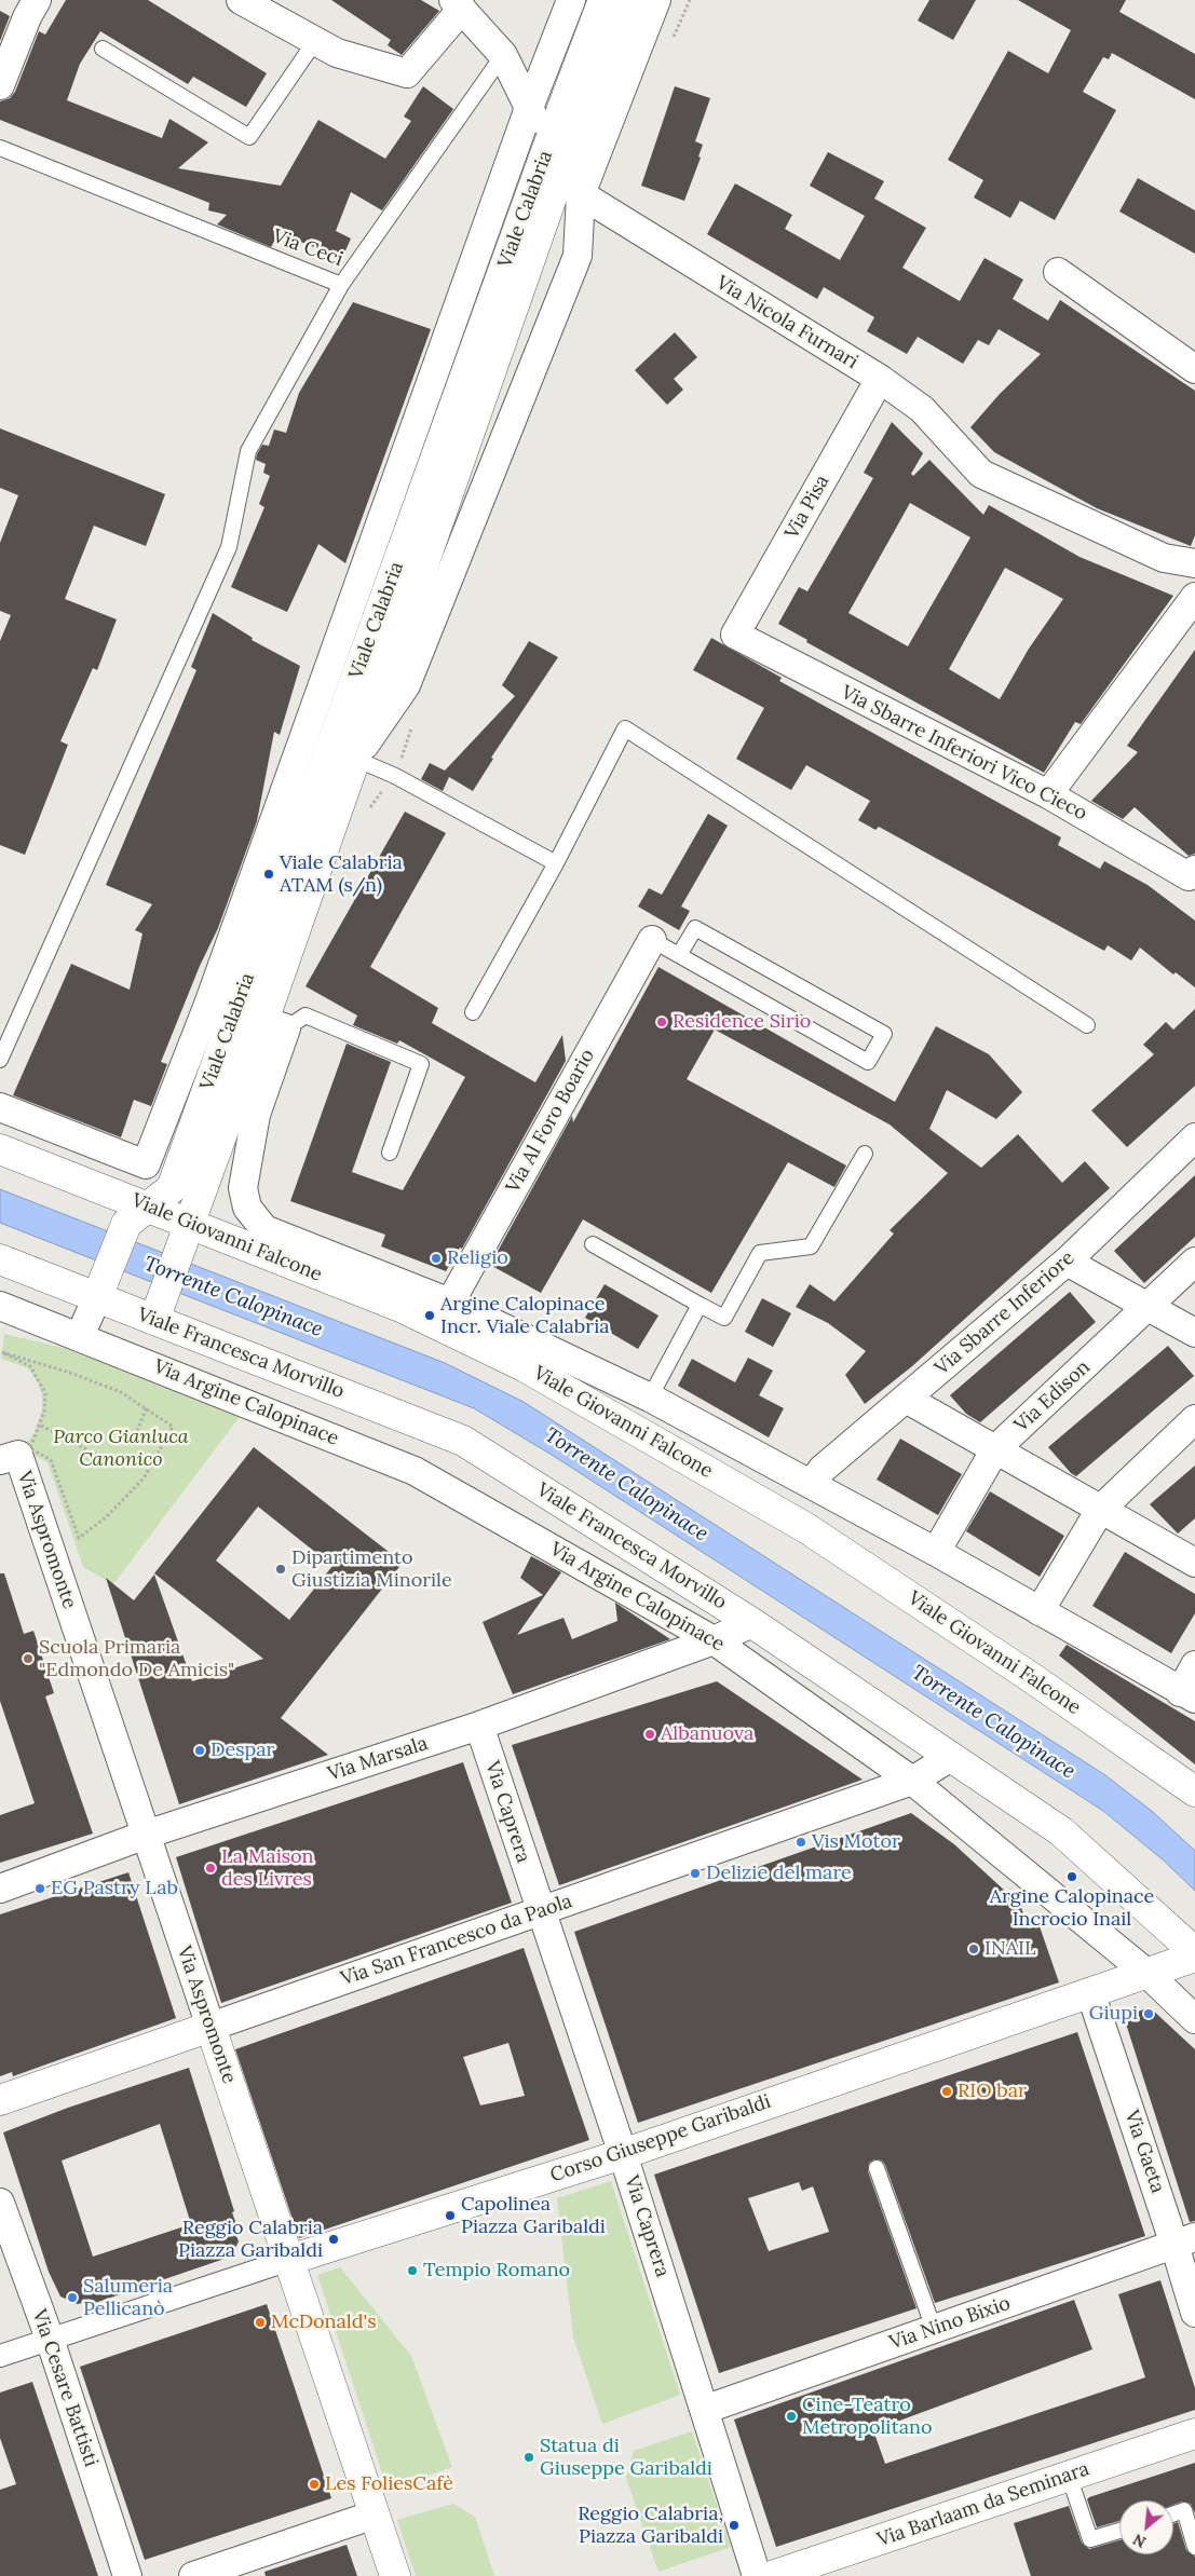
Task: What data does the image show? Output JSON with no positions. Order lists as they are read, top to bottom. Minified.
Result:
{"streets":{"main road":["Viale Calabria","Viale Giovanni Falcone","Viale Francesca Morvillo","Via Aspromonte","Via San Francesco da Paola","Corso Giuseppe Garibaldi","Via Barlaam da Seminara"],"street":["Via Nicola Furnari","Via Pisa","Via Sbarre Inferiori Vico Cieco","Via Al Foro Boario","Via Sbarre Inferiore","Via Edison","Via Argine Calopinace","Via Marsala","Via Caprera","Via Gaeta","Via Nino Bixio","Via Cesare Battisti"],"lane":["Via Ceci"]},"crossings":[["Viale Calabria","Via Nicola Furnari"],["Viale Calabria","Viale Giovanni Falcone"],["Viale Calabria","Viale Francesca Morvillo"],["Via Nicola Furnari","Via Pisa"],["Via Pisa","Via Sbarre Inferiori Vico Cieco"],["Viale Francesca Morvillo","Via Marsala"],["Viale Francesca Morvillo","Via San Francesco da Paola"],["Via Argine Calopinace","Via Marsala"],["Via Argine Calopinace","Via San Francesco da Paola"],["Via Argine Calopinace","Corso Giuseppe Garibaldi"],["Via Aspromonte","Via Marsala"],["Via Aspromonte","Via San Francesco da Paola"],["Via Aspromonte","Corso Giuseppe Garibaldi"],["Via Marsala","Via Caprera"],["Via Caprera","Via San Francesco da Paola"],["Via Caprera","Corso Giuseppe Garibaldi"],["Via Caprera","Via Nino Bixio"],["Corso Giuseppe Garibaldi","Via Gaeta"],["Corso Giuseppe Garibaldi","Via Cesare Battisti"],["Via Gaeta","Via Nino Bixio"]],"water":["Torrente Calopinace"],"parks":["Parco Gianluca Canonico"],"places":["Viale Calabria ATAM (s/n)","Residence Sirio","Religio","Argine Calopinace Incr. Viale Calabria","Dipartimento Giustizia Minorile","Scuola Primaria \"Edmondo De Amicis\"","Albanuova","Despar","Vis Motor","La Maison des Livres","Delizie del mare","Argine Calopinace Incrocio Inail","EG Pastry Lab","INAIL","Giupi","RIO bar","Capolinea Piazza Garibaldi","Reggio Calabria Piazza Garibaldi","Tempio Romano","Salumeria Pellicanò","McDonald's","Cine-Teatro Metropolitano","Statua di Giuseppe Garibaldi","Les FoliesCafè","Reggio Calabria, Piazza Garibaldi"],"north":"bottom left"}
